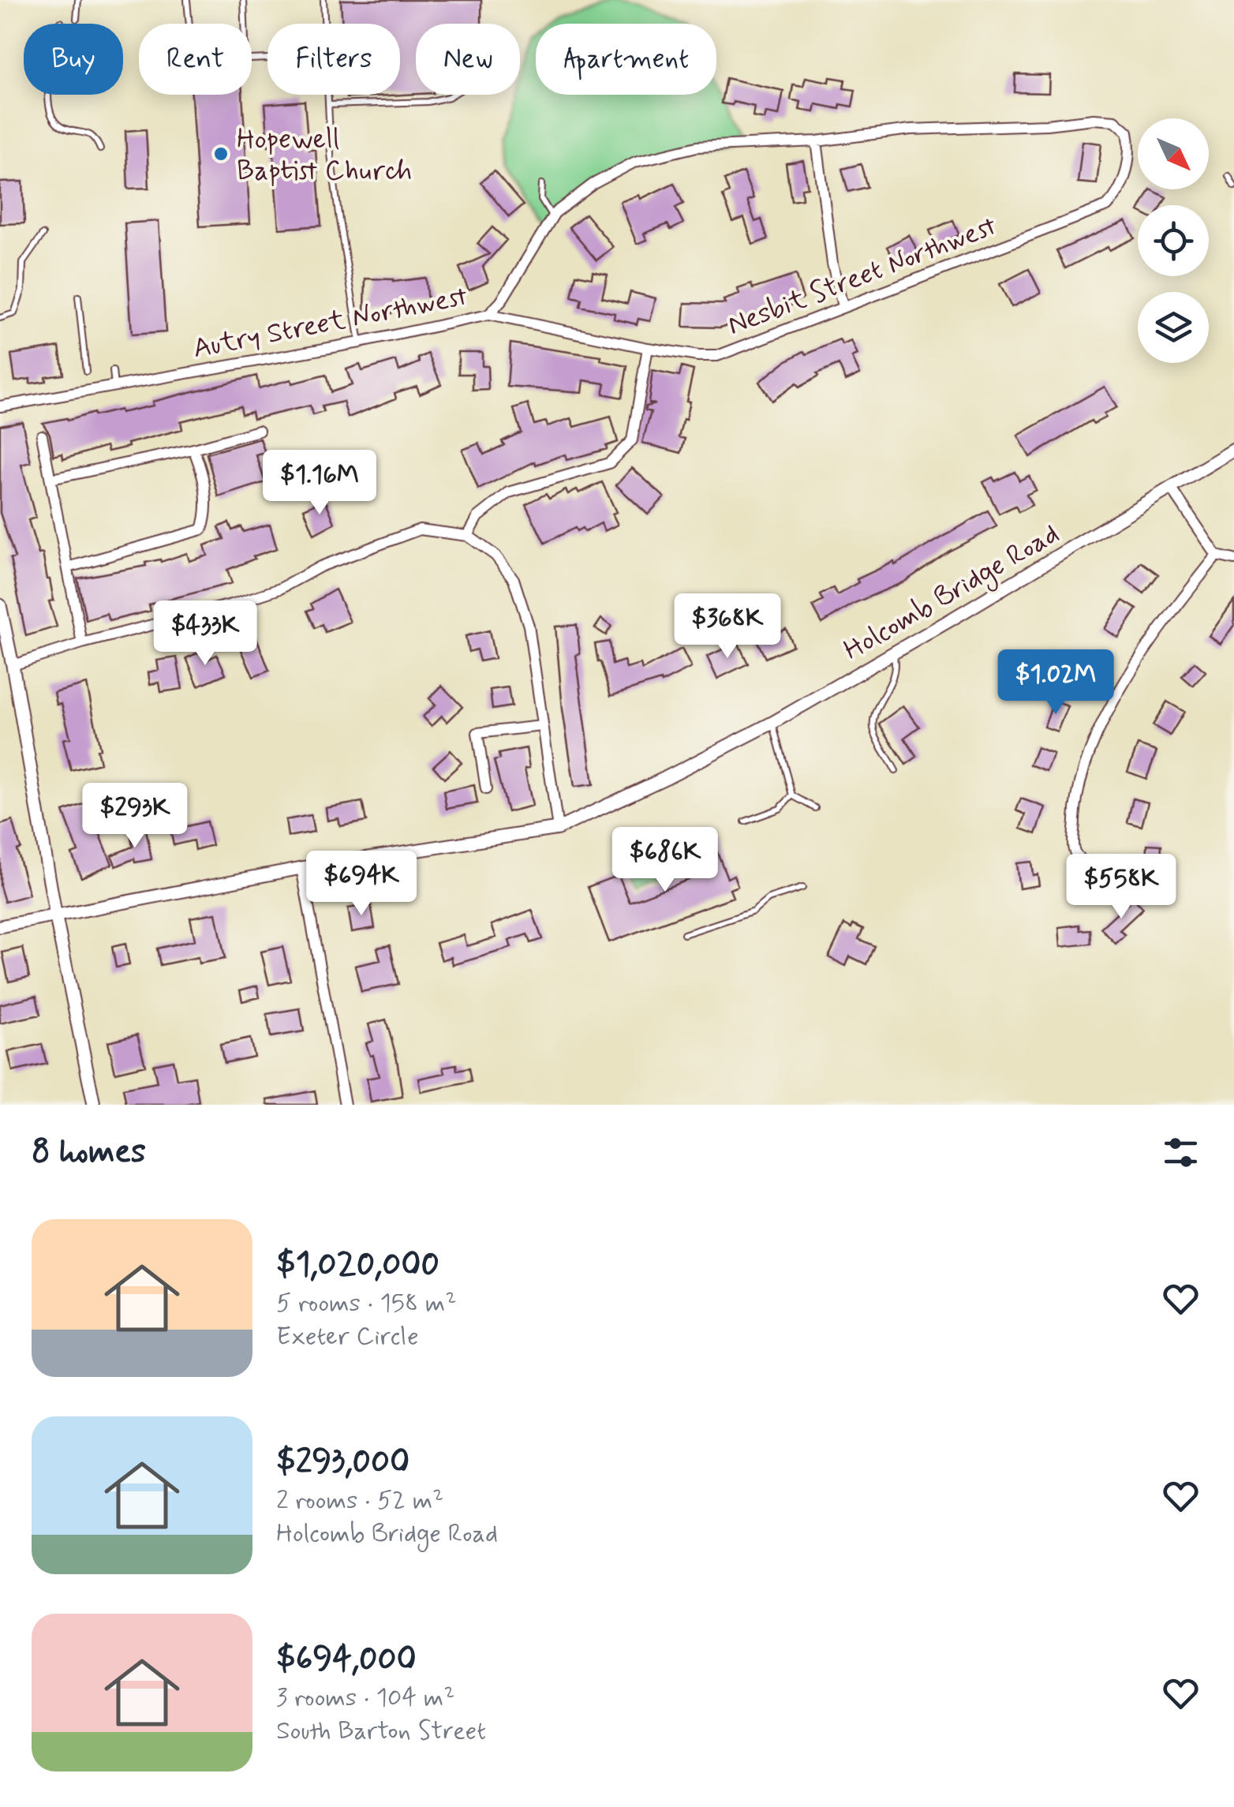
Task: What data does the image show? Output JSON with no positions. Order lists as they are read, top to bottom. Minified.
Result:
{"streets":{"street":["Nesbit Street Northwest","Autry Street Northwest","Holcomb Bridge Road"]},"crossings":[["Nesbit Street Northwest","Autry Street Northwest"]],"places":["Hopewell Baptist Church"],"north":"bottom right","page":{"chip":["Buy","Rent","Filters","New","Apartment"],"price":["$1.16M","$368K","$433K","$1.02M","$293K","$686K","$694K","$558K"],"heading":"8 homes","list":[{"name":"$1,020,000","note":"5 rooms · 158 m² · Exeter Circle"},{"name":"$293,000","note":"2 rooms · 52 m² · Holcomb Bridge Road"},{"name":"$694,000","note":"3 rooms · 104 m² · South Barton Street"}]}}
